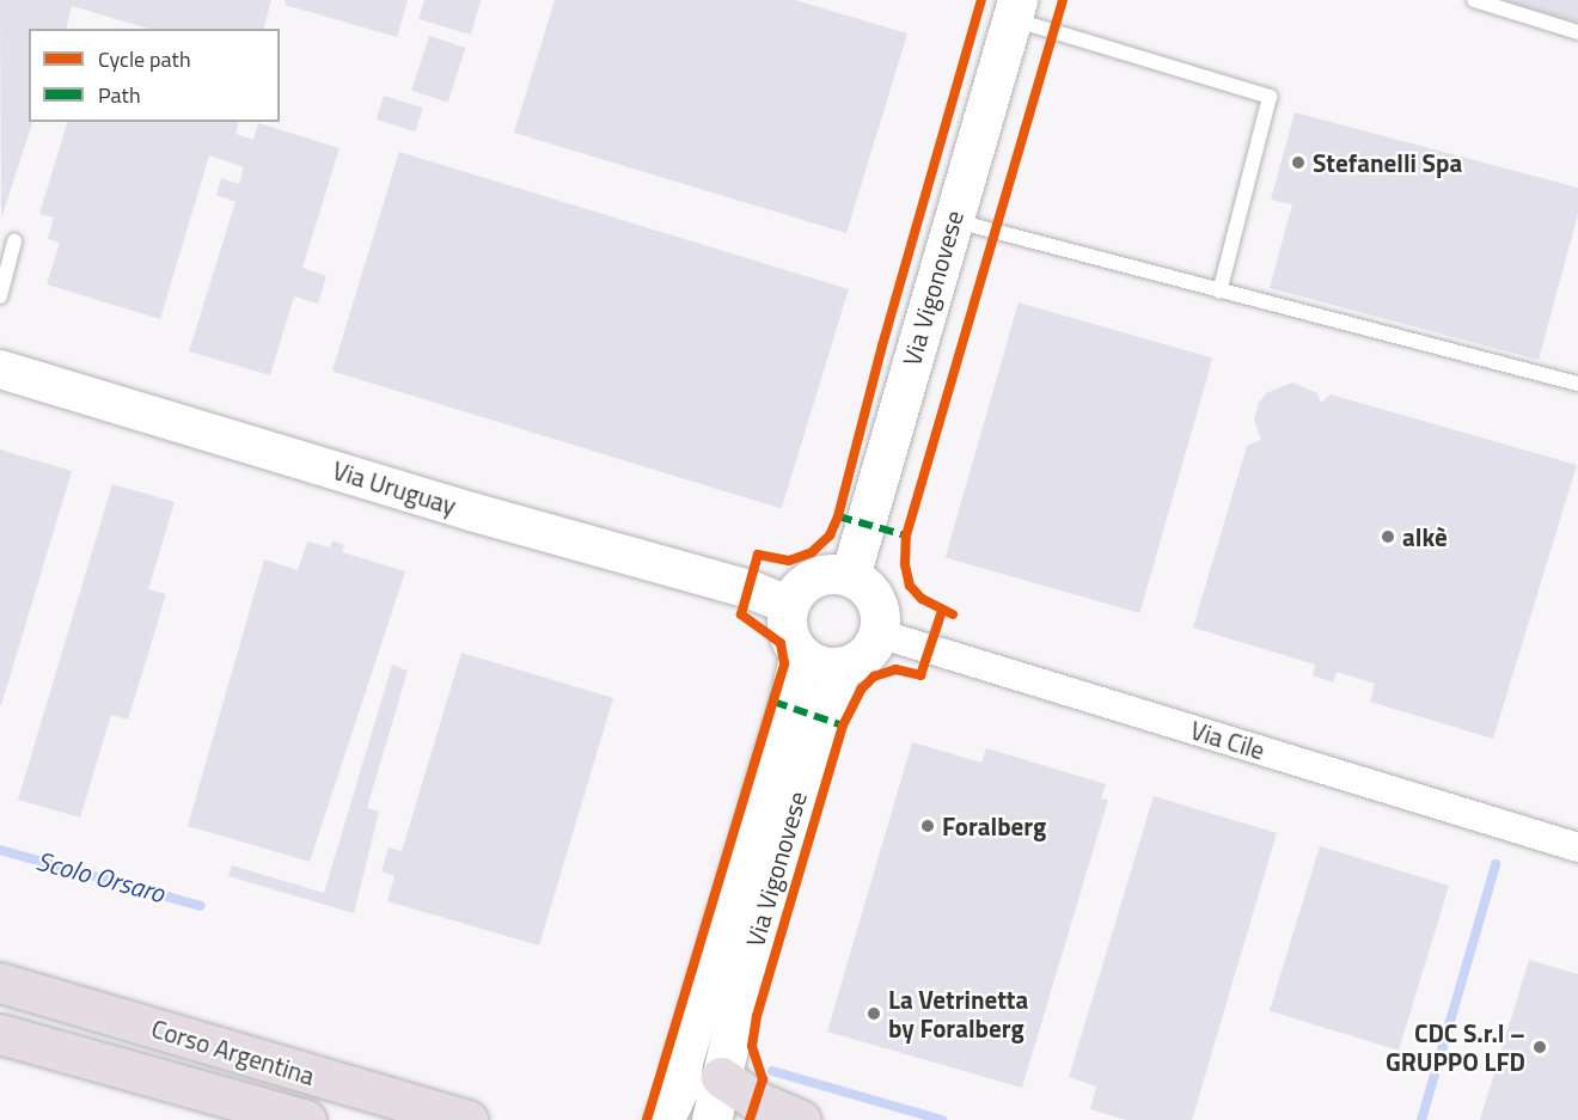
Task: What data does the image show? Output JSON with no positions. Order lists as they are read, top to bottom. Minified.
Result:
{"streets":{"highway":["Corso Argentina"],"main road":["Via Vigonovese"],"street":["Via Uruguay","Via Cile"]},"crossings":[["Via Vigonovese","Via Uruguay"],["Via Vigonovese","Via Cile"],["Via Uruguay","Via Cile"]],"water":["Scolo Orsaro"],"places":["Stefanelli Spa","alkè","Foralberg","La Vetrinetta by Foralberg","CDC S.r.l – GRUPPO LFD"],"legend":["Cycle path","Path"]}
